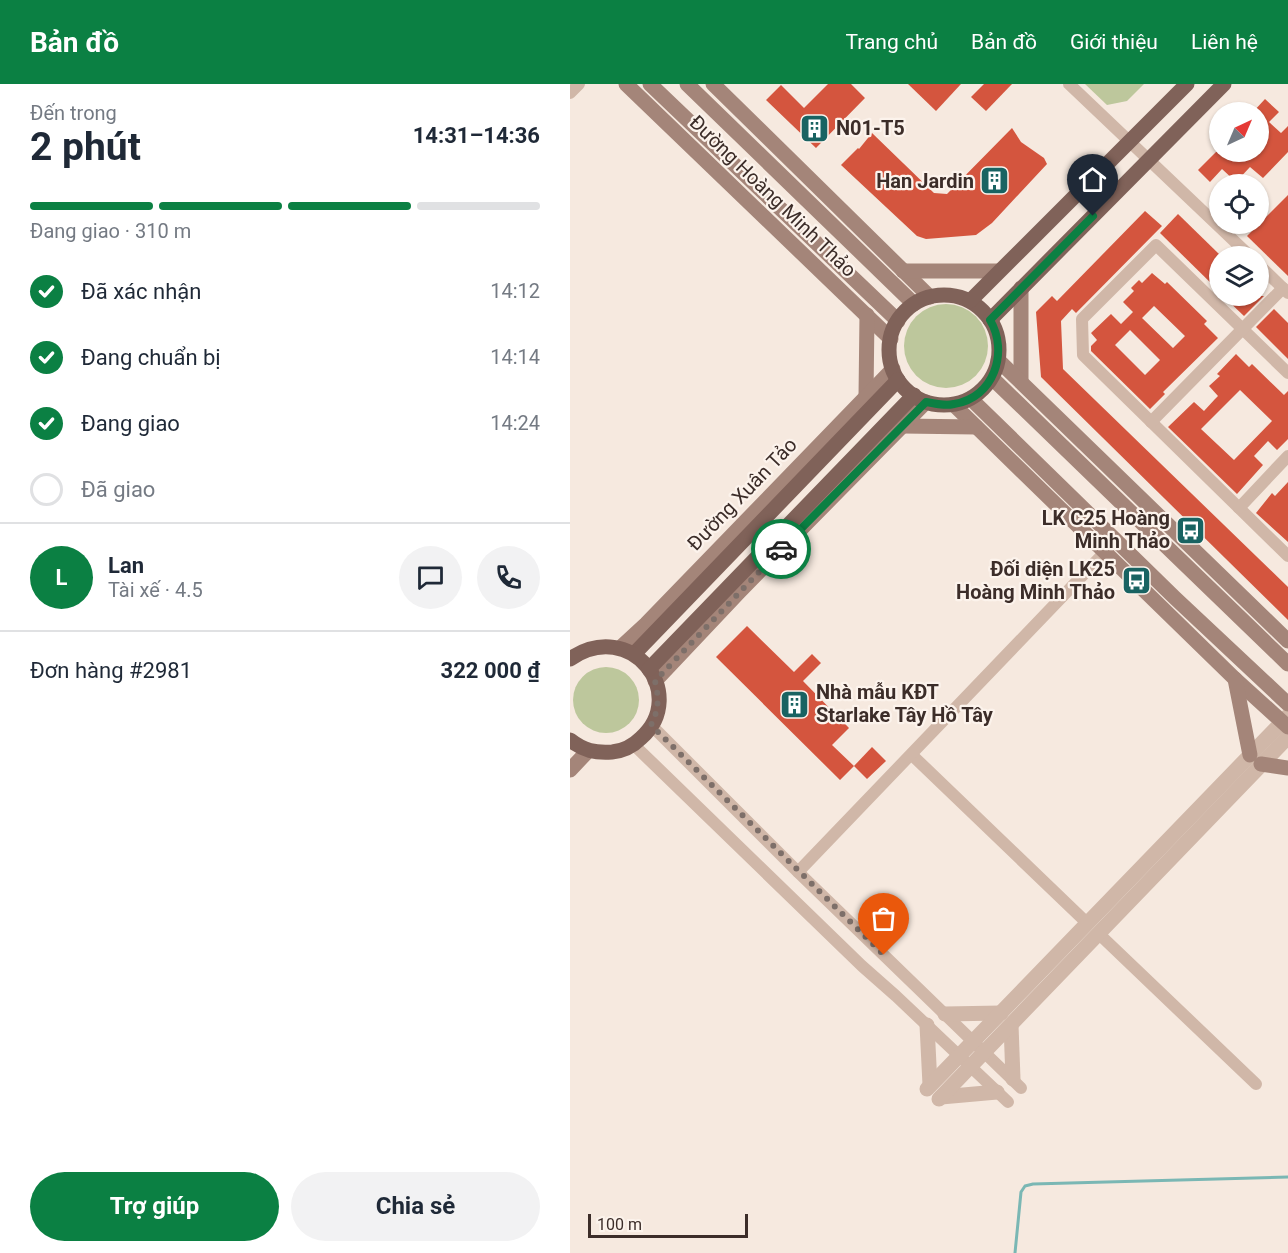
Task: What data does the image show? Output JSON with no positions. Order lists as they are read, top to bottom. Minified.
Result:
{"streets":{"main road":["Đường Hoàng Minh Thảo","Đường Xuân Tảo"]},"crossings":[["Đường Hoàng Minh Thảo","Đường Xuân Tảo"]],"places":{"building":["N01-T5","Han Jardin","Nhà mẫu KĐT Starlake Tây Hồ Tây"],"bus stop":["LK C25 Hoàng Minh Thảo","Đối diện LK25 Hoàng Minh Thảo"]},"scale_bar":"100 m","north":"top right","page":{"header":"Bản đồ","nav":["Trang chủ","Bản đồ","Giới thiệu","Liên hệ"],"heading":["2 phút","Đến trong","14:31–14:36"],"panel":["Lan","Tài xế · 4.5","Đơn hàng #2981","322 000 ₫"],"bar":"Đang giao · 310 m","list":[["Đã xác nhận","14:12"],["Đang chuẩn bị","14:14"],["Đang giao","14:24"],"Đã giao"],"round":"L","buttons":["Trợ giúp","Chia sẻ"],"scale":"100 m"}}
